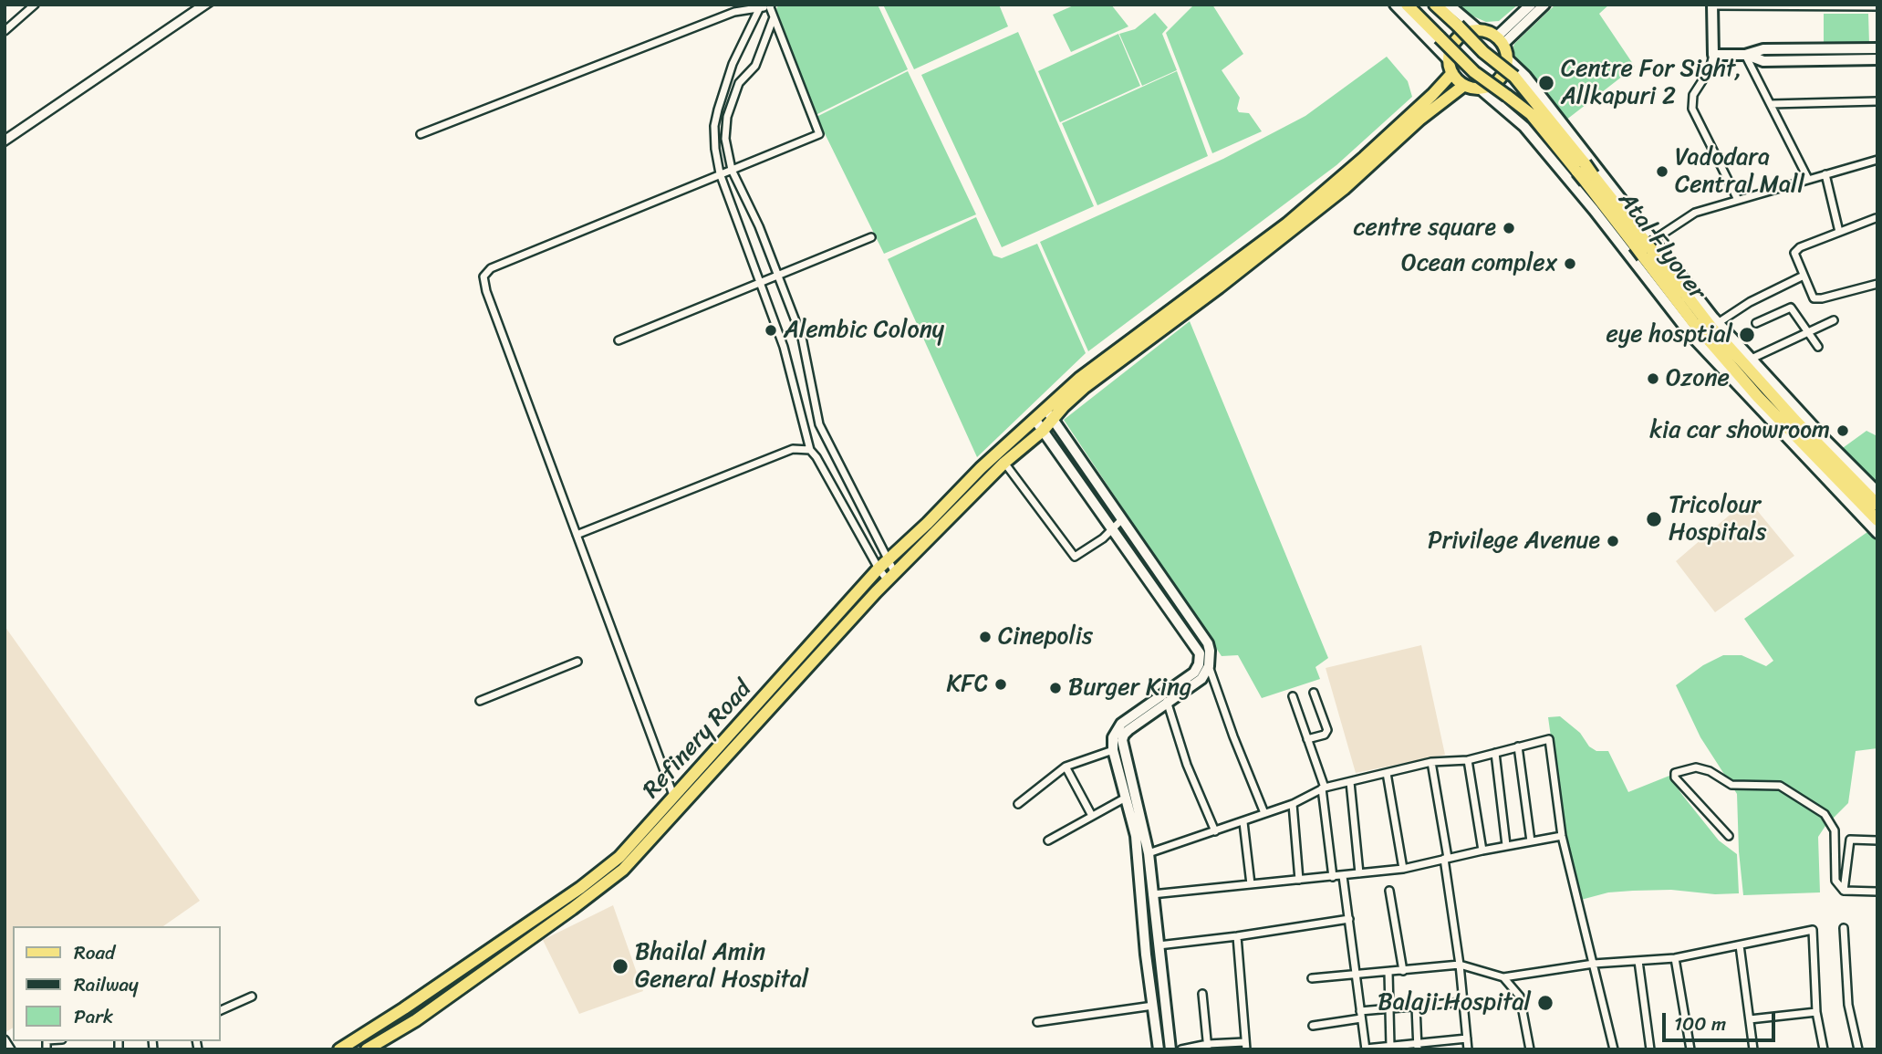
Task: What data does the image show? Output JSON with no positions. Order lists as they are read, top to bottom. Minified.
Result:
{"streets":{"main road":["Atal Flyover","Refinery Road"]},"places":["Centre For Sight, Allkapuri 2","Vadodara Central Mall","centre square","Ocean complex","Alembic Colony","eye hosptial","Ozone","kia car showroom","Tricolour Hospitals","Privilege Avenue","Cinepolis","KFC","Burger King","Bhailal Amin General Hospital","Balaji Hospital"],"legend":["Road","Railway","Park"],"scale_bar":"100 m"}
